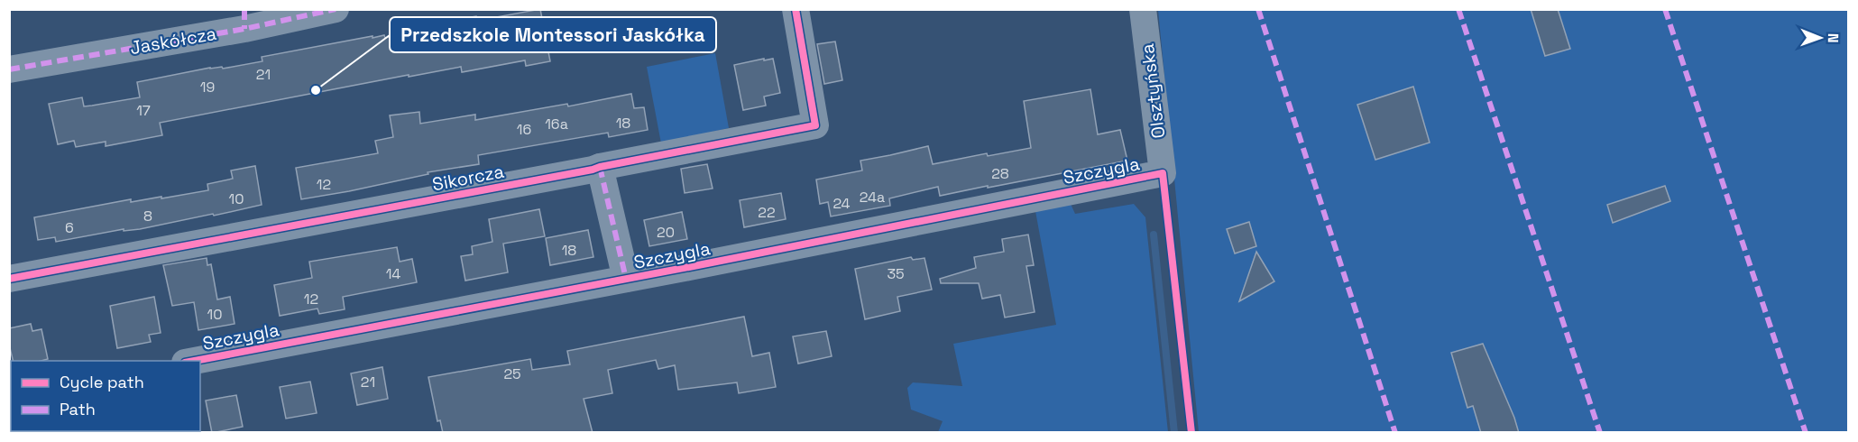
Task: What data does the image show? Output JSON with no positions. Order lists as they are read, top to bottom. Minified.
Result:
{"streets":{"street":["Jaskółcza","Olsztyńska","Szczygla","Sikorcza"]},"crossings":[["Olsztyńska","Szczygla"]],"places":["Przedszkole Montessori Jaskółka"],"house_numbers":["21","19","17","18","16a","16","28","12","24a","10","24","22","8","6","20","18","14","35","12","10","25","21"],"legend":["Cycle path","Path"],"north":"right"}
